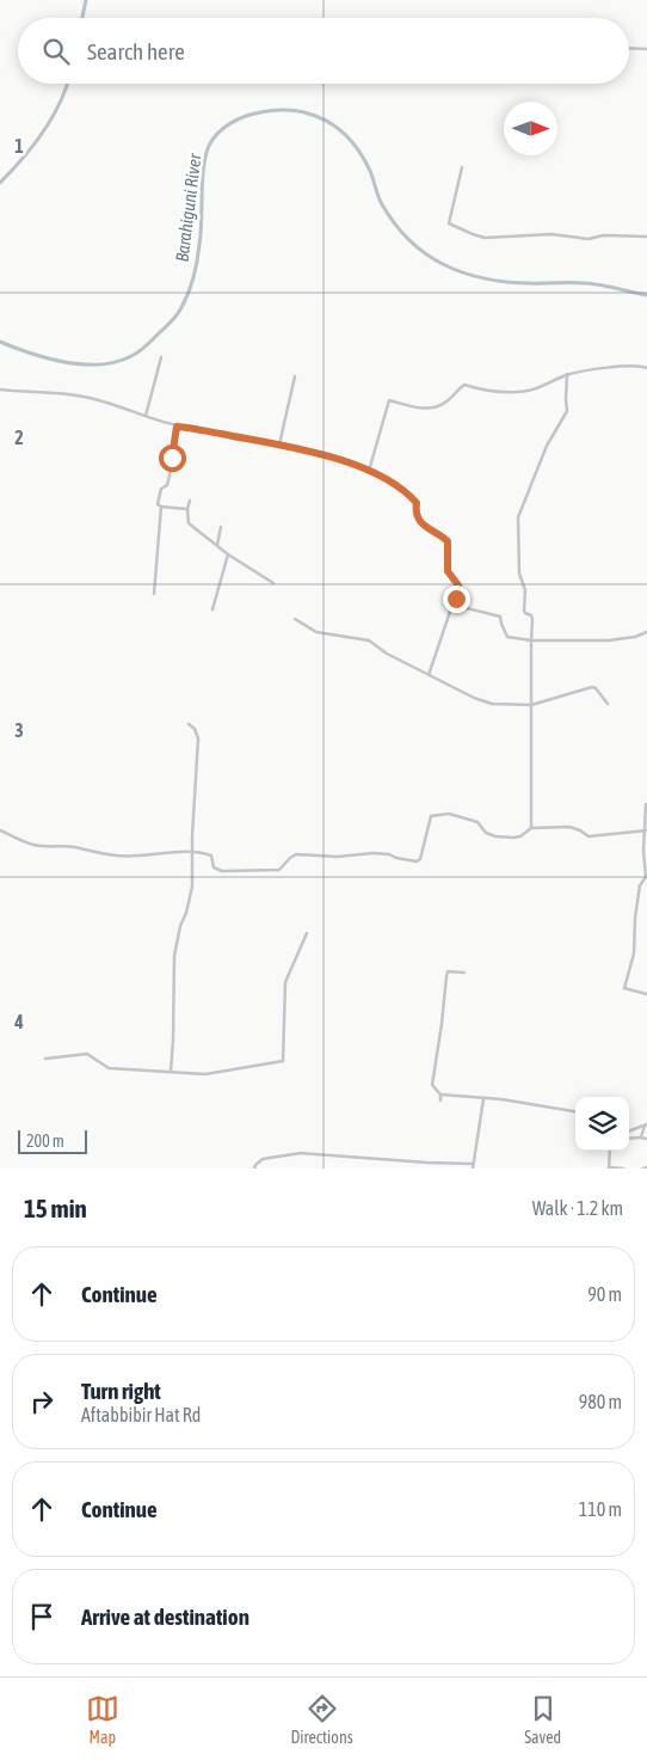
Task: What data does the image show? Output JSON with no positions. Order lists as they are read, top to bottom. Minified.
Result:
{"water":["Barahiguni River"],"scale_bar":"200 m","north":"right","page":{"search":"Search here","scale":"200 m","heading":["15 min","Walk · 1.2 km"],"list":[["Continue","90 m"],["Turn right","Aftabbibir Hat Rd","980 m"],["Continue","110 m"],"Arrive at destination"],"nav":["Map","Directions","Saved"]},"grid":{"rows":["1","2","3","4"]}}
